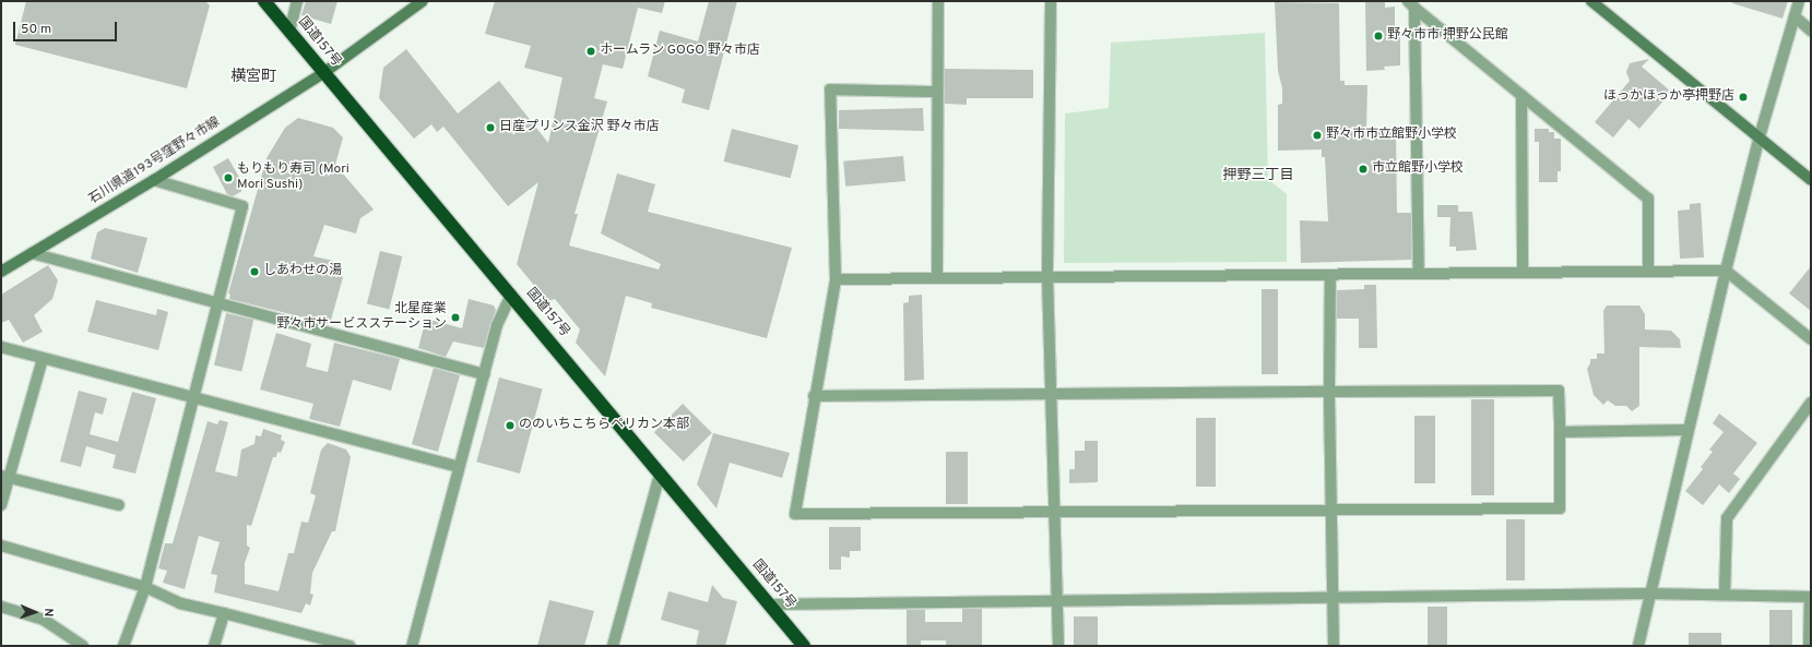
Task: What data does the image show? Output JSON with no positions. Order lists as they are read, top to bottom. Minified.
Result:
{"streets":{"highway":["国道157号"],"main road":["石川県道193号窪野々市線"]},"crossings":[["国道157号","石川県道193号窪野々市線"]],"districts":["横宮町","押野三丁目"],"places":["野々市市 押野公民館","ホームラン GOGO 野々市店","ほっかほっか亭押野店","日産プリンス金沢 野々市店","野々市市立館野小学校","市立館野小学校","もりもり寿司 (Mori Mori Sushi)","しあわせの湯","北星産業 野々市サービスステーション","ののいちこちらペリカン本部"],"scale_bar":"50 m","north":"right"}
